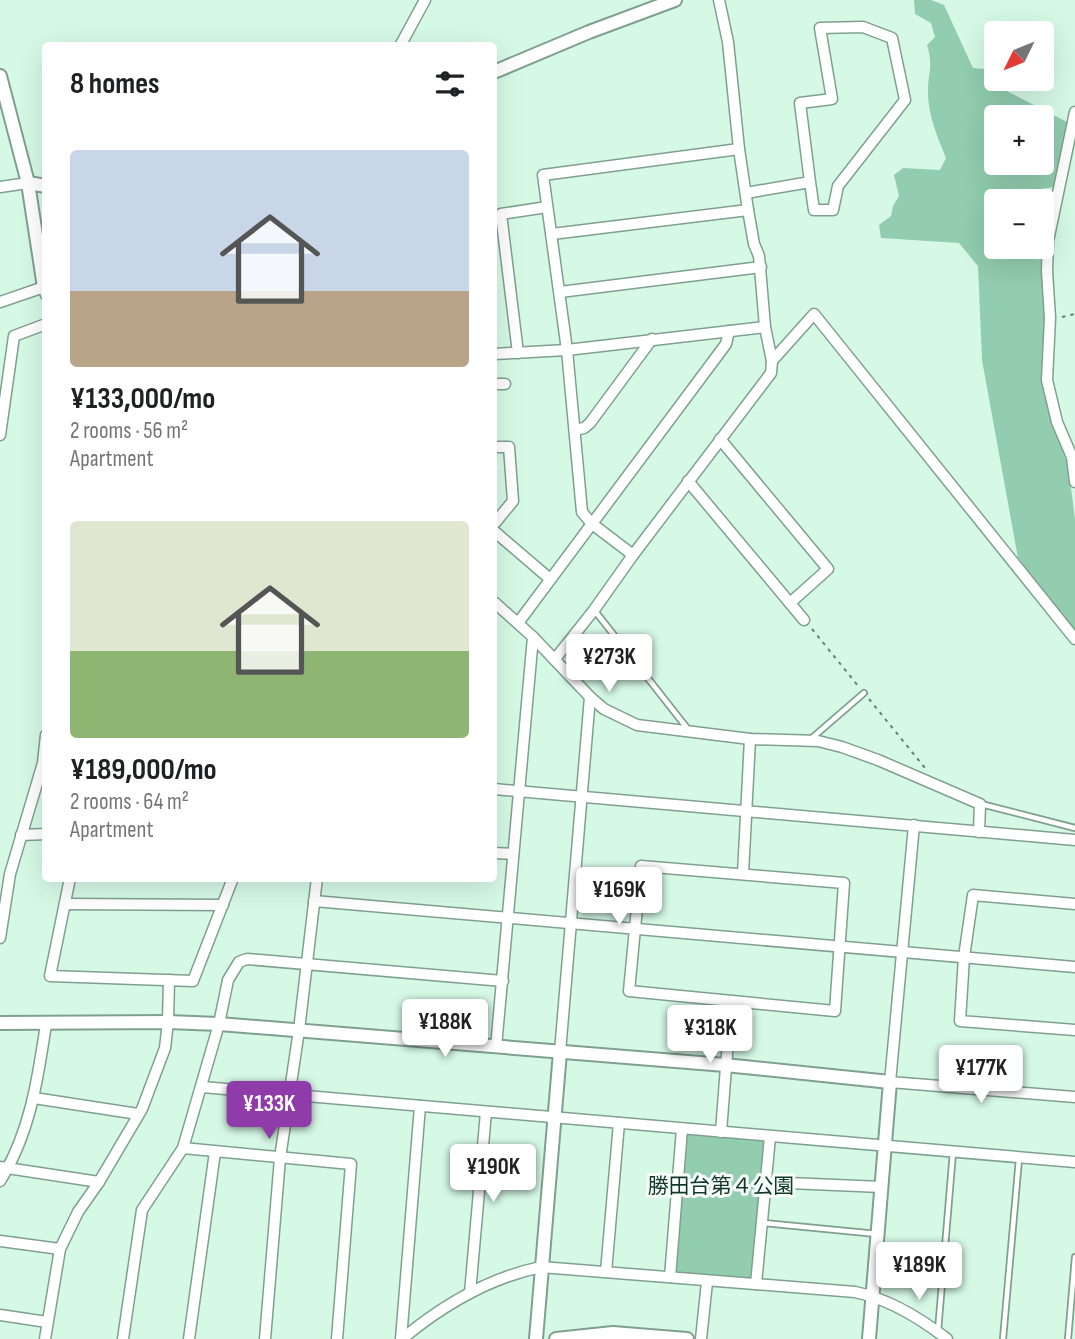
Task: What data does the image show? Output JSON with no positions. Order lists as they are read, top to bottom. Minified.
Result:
{"parks":["勝田台第４公園"],"north":"bottom left","page":{"map_buttons":["+","−"],"heading":"8 homes","list":[{"name":"¥133,000/mo","note":"2 rooms · 56 m² · Apartment"},{"name":"¥189,000/mo","note":"2 rooms · 64 m² · Apartment"}],"price":["¥273K","¥169K","¥188K","¥318K","¥177K","¥133K","¥190K","¥189K"]}}
